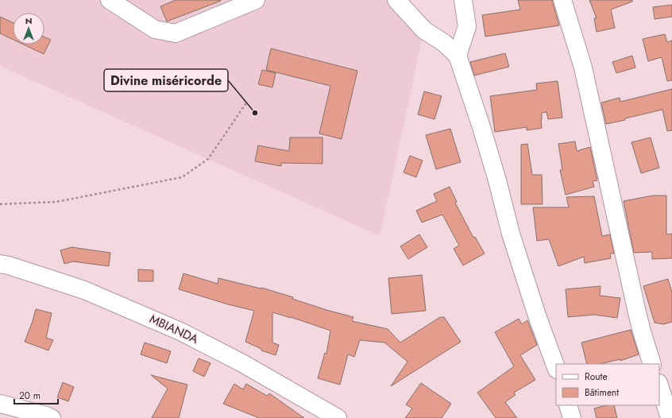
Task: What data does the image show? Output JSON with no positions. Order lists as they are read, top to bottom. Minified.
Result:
{"streets":{"street":["MBIANDA"]},"places":["Divine miséricorde"],"legend":["Route","Bâtiment"],"scale_bar":"20 m","north":"top"}
